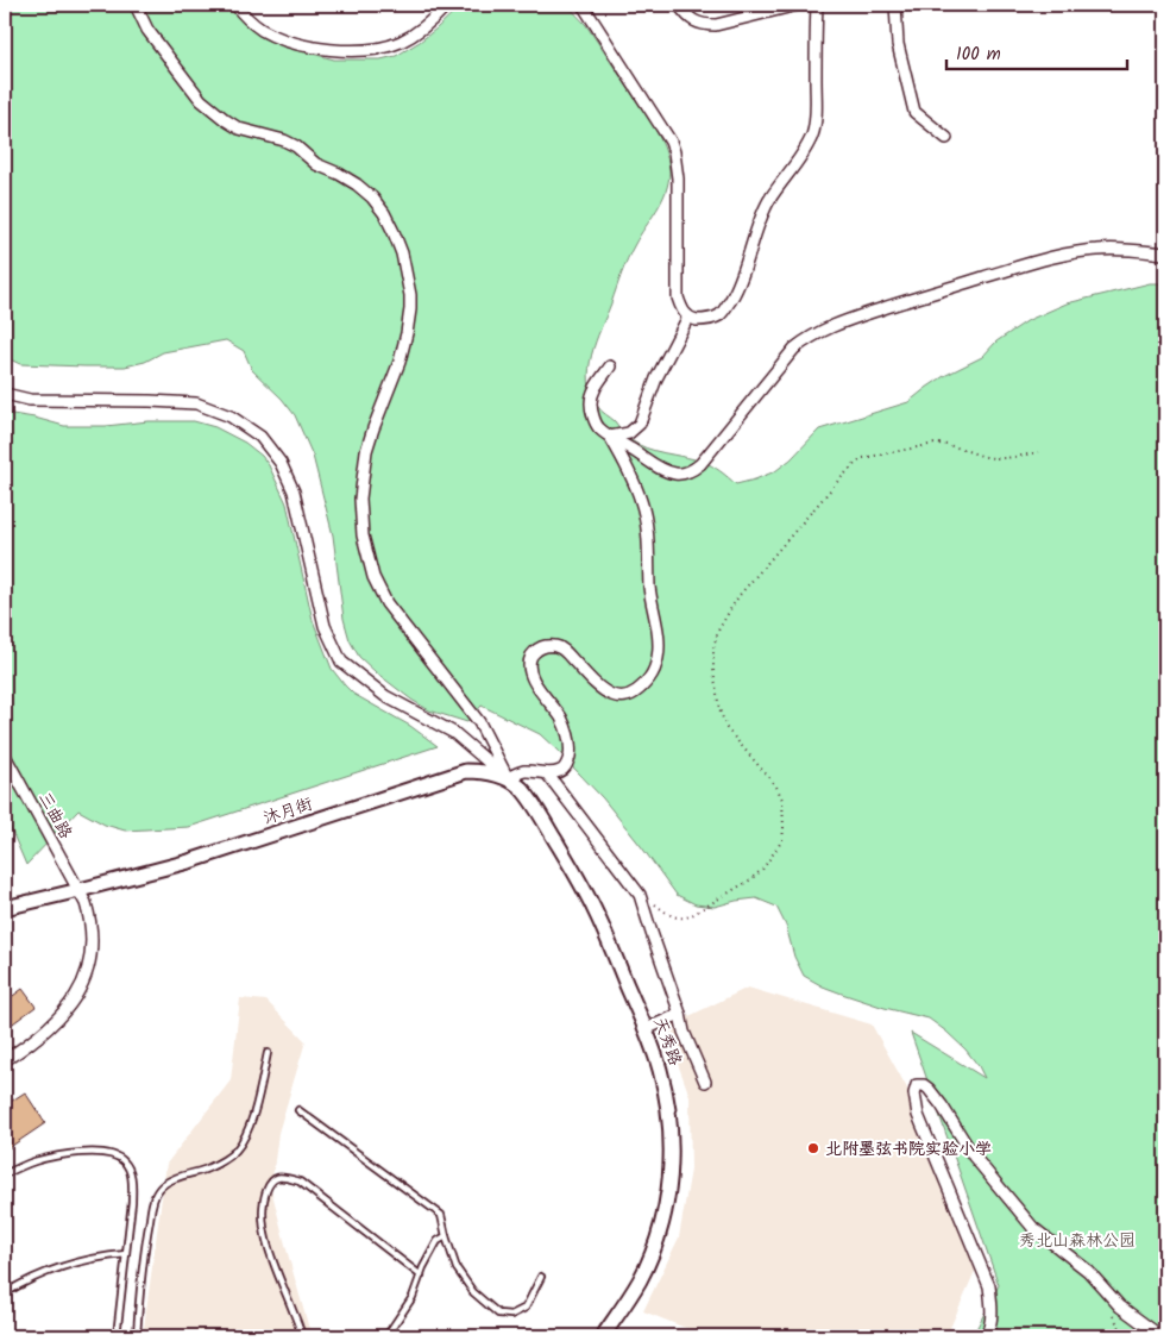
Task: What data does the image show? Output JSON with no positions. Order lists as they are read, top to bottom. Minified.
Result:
{"streets":{"main road":["沐月街","天秀路"],"street":["三曲路"]},"crossings":[["沐月街","三曲路"],["沐月街","天秀路"]],"parks":["秀北山森林公园"],"places":["北附墨弦书院实验小学"],"scale_bar":"100 m"}
